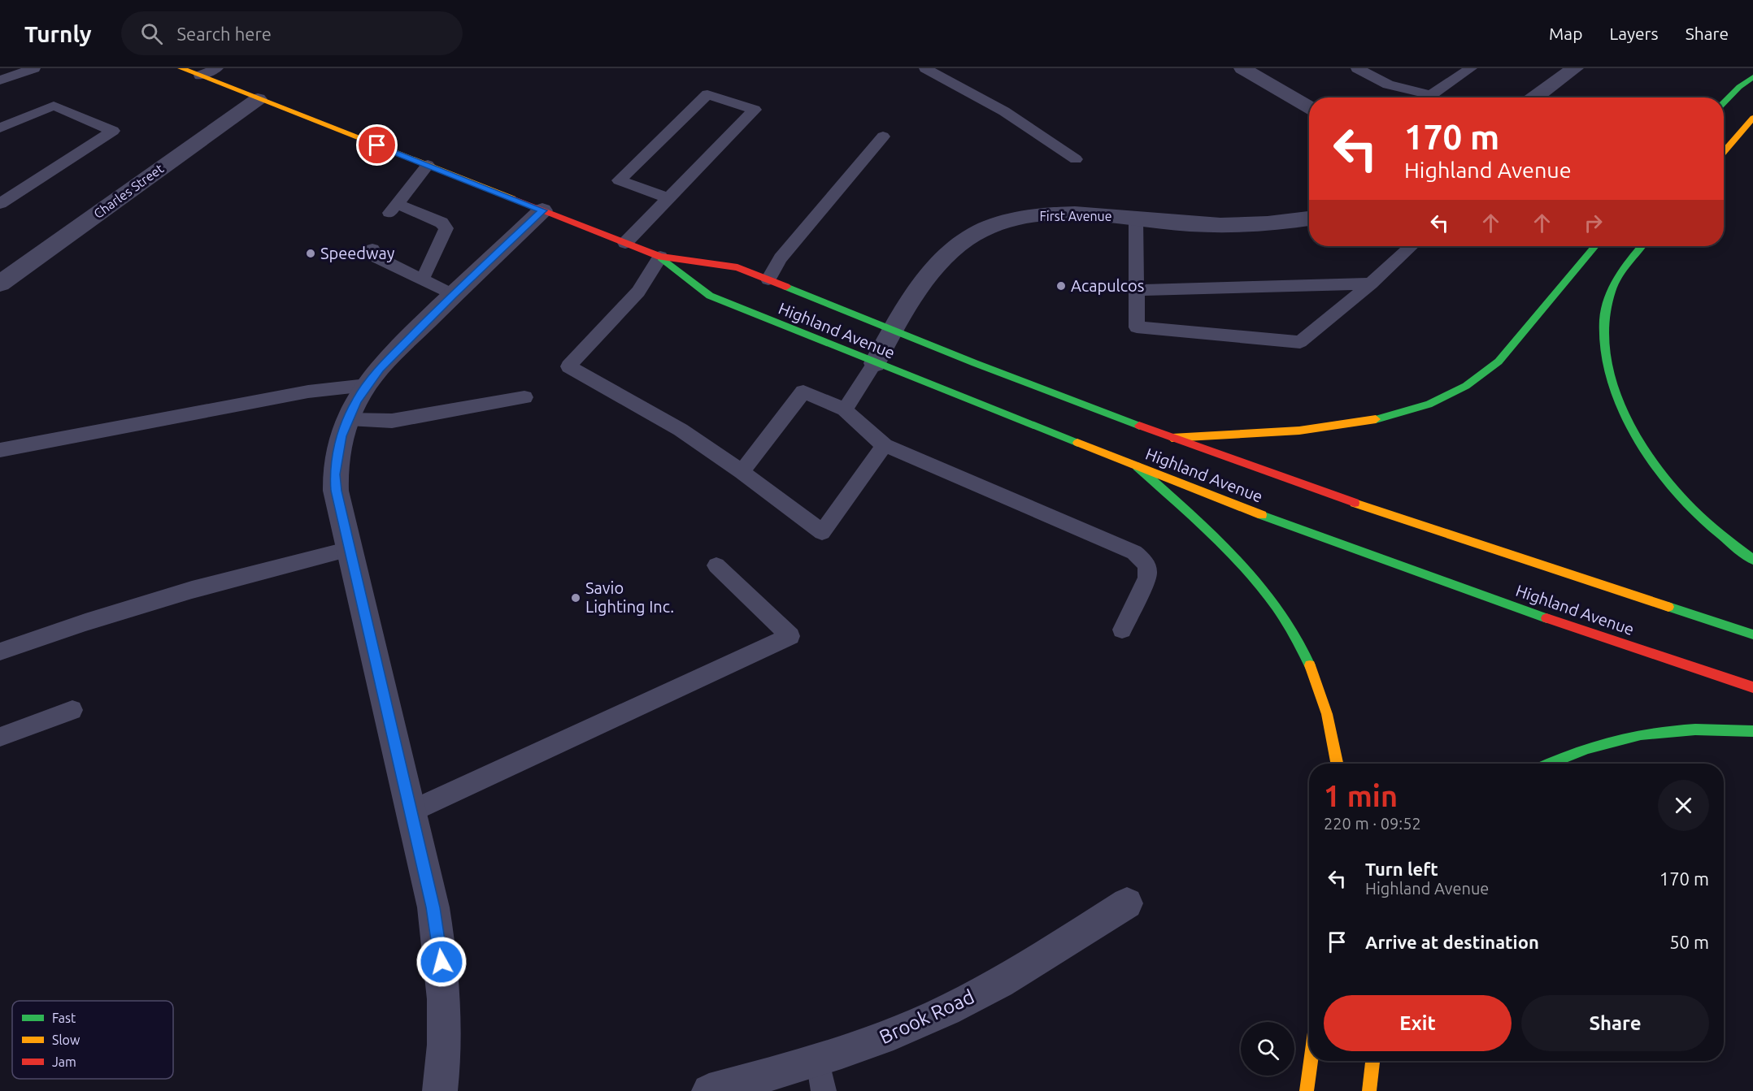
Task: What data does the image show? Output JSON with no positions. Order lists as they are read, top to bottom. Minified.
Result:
{"streets":{"main road":["Highland Avenue"],"street":["Charles Street","First Avenue","Brook Road"]},"crossings":[["Charles Street","Highland Avenue"],["First Avenue","Highland Avenue"]],"places":["Speedway","Acapulcos","Savio Lighting Inc."],"legend":["Fast","Slow","Jam"],"page":{"header":"Turnly","search":"Search here","nav":["Map","Layers","Share"],"turn":["170 m","Highland Avenue"],"heading":["1 min","220 m · 09:52"],"list":[{"name":"Turn left","note":"Highland Avenue","value":"170 m"},{"name":"Arrive at destination","value":"50 m"}],"buttons":["Exit","Share"]}}
